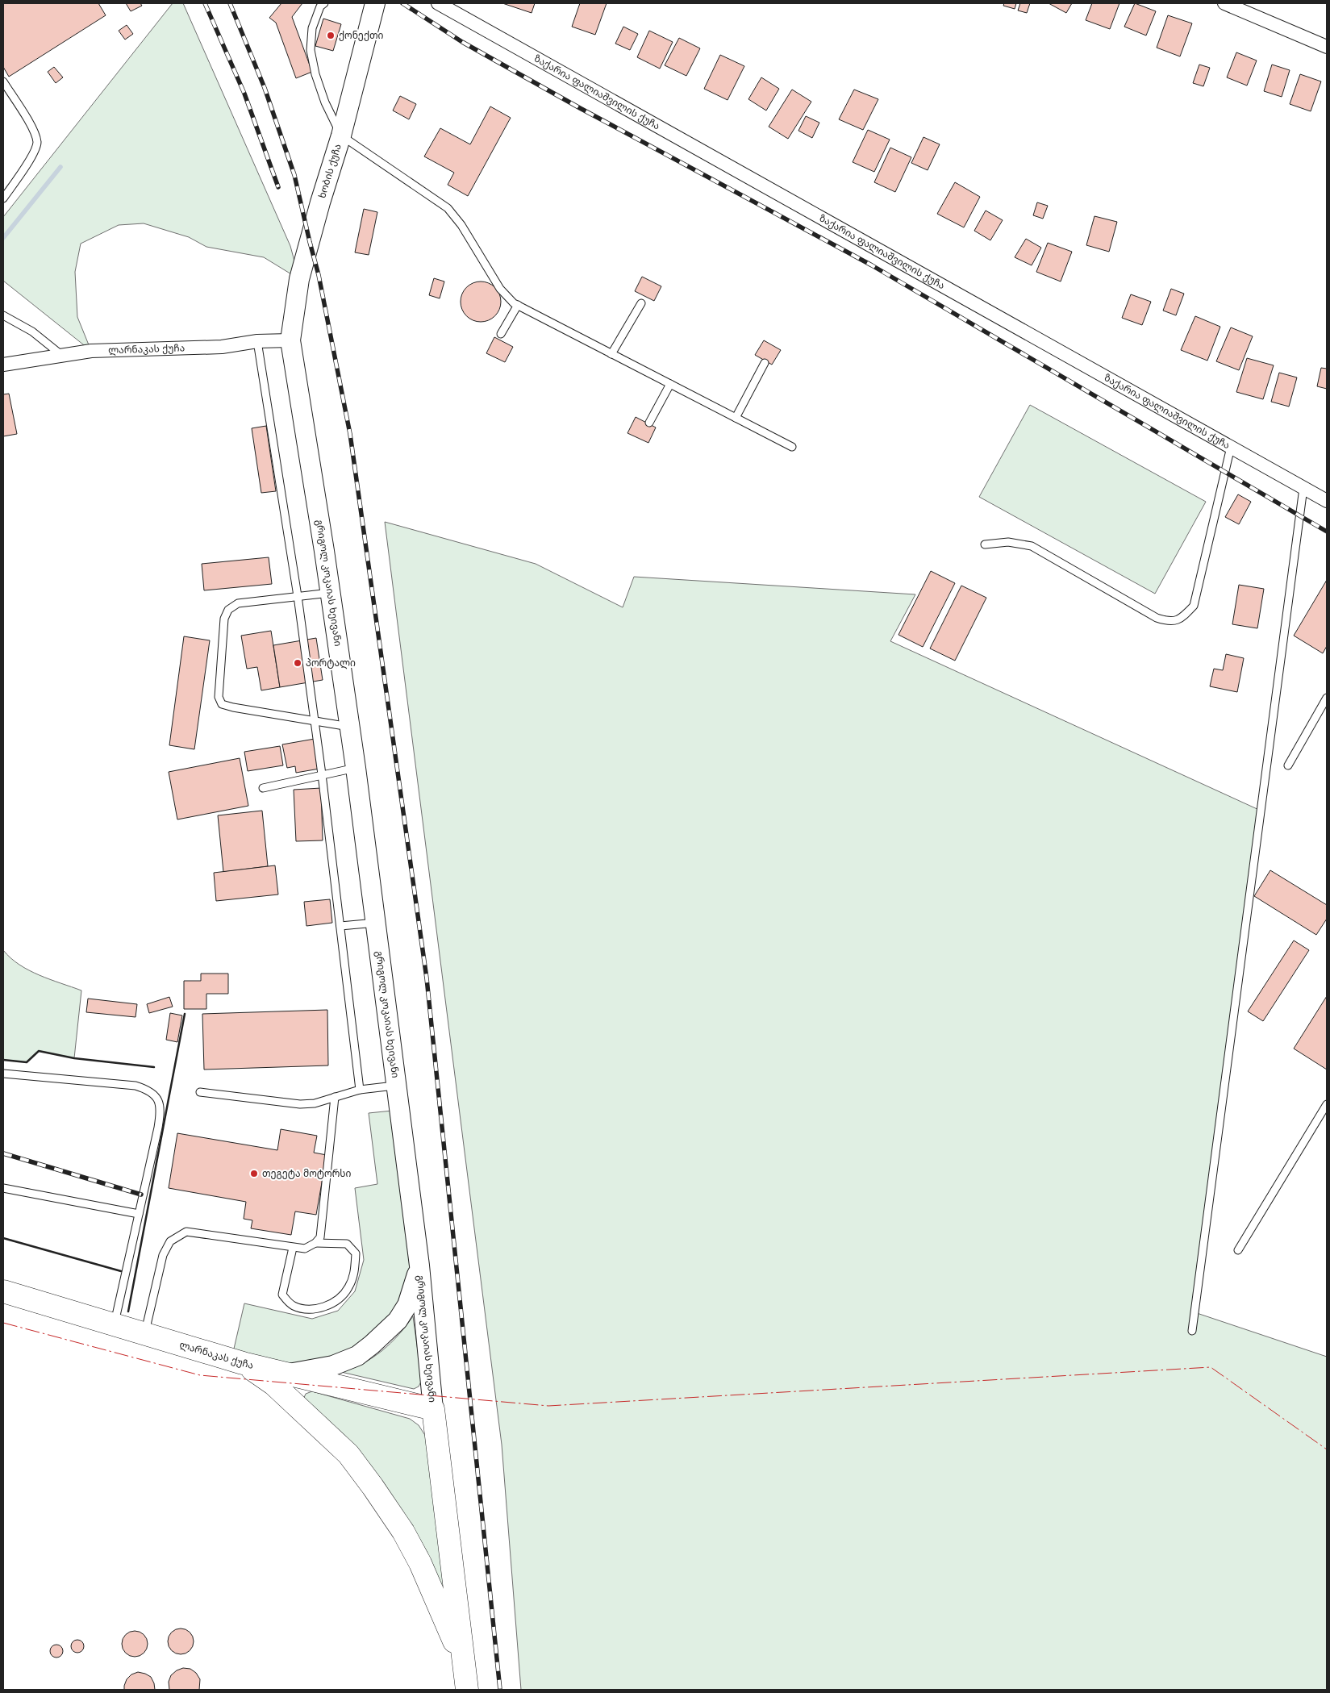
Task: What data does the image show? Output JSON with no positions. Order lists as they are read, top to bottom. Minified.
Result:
{"streets":{"highway":["ლარნაკას ქუჩა","გრიგოლ კოკაიას ხეივანი"],"main road":["ხობის ქუჩა"],"street":["ზაქარია ფალიაშვილის ქუჩა"]},"crossings":[["ხობის ქუჩა","ლარნაკას ქუჩა"],["ხობის ქუჩა","გრიგოლ კოკაიას ხეივანი"],["ლარნაკას ქუჩა","გრიგოლ კოკაიას ხეივანი"]],"places":["ქონექთი","პორტალი","თეგეტა მოტორსი"]}
